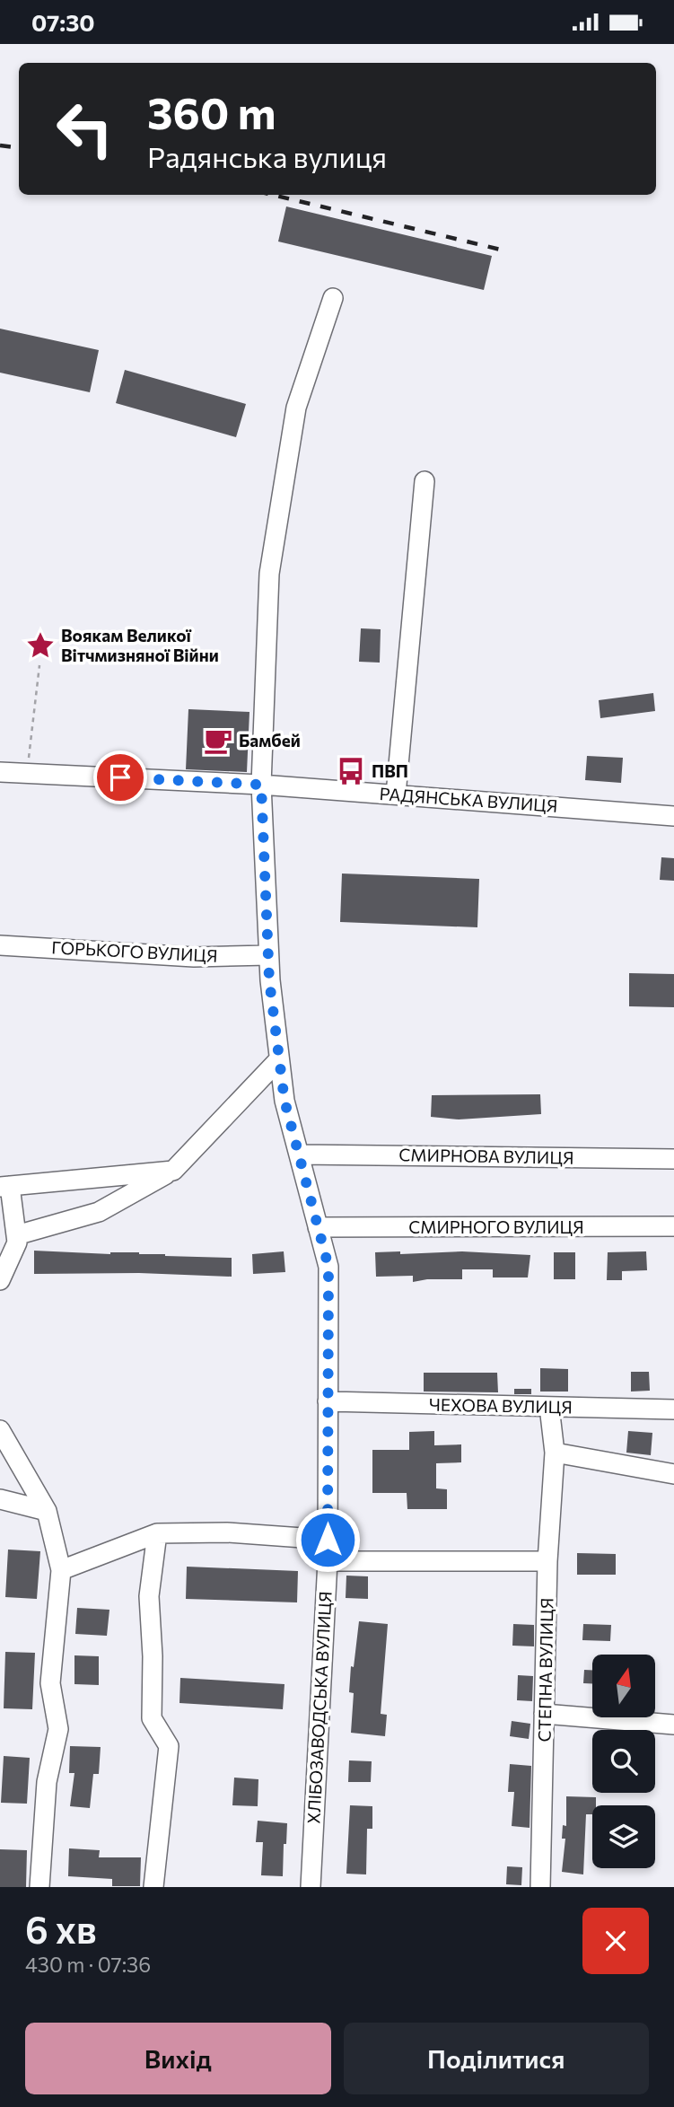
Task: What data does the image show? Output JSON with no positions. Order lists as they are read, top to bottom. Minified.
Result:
{"streets":{"street":["РАДЯНСЬКА ВУЛИЦЯ","ГОРЬКОГО ВУЛИЦЯ","СМИРНОВА ВУЛИЦЯ","СМИРНОГО ВУЛИЦЯ","ЧЕХОВА ВУЛИЦЯ","СТЕПНА ВУЛИЦЯ","ХЛІБОЗАВОДСЬКА ВУЛИЦЯ"]},"crossings":[["РАДЯНСЬКА ВУЛИЦЯ","ХЛІБОЗАВОДСЬКА ВУЛИЦЯ"],["ГОРЬКОГО ВУЛИЦЯ","ХЛІБОЗАВОДСЬКА ВУЛИЦЯ"],["СМИРНОВА ВУЛИЦЯ","ХЛІБОЗАВОДСЬКА ВУЛИЦЯ"],["СМИРНОГО ВУЛИЦЯ","ХЛІБОЗАВОДСЬКА ВУЛИЦЯ"],["ЧЕХОВА ВУЛИЦЯ","СТЕПНА ВУЛИЦЯ"],["ЧЕХОВА ВУЛИЦЯ","ХЛІБОЗАВОДСЬКА ВУЛИЦЯ"]],"places":{"place":["Воякам Великої Вітчмизняної Війни"],"cafe":["Бамбей"],"bus stop":["ПВП"]},"north":"top","page":{"status":"07:30","turn":["360 m","Радянська вулиця"],"heading":["6 хв","430 m · 07:36"],"buttons":["Вихід","Поділитися"]}}
